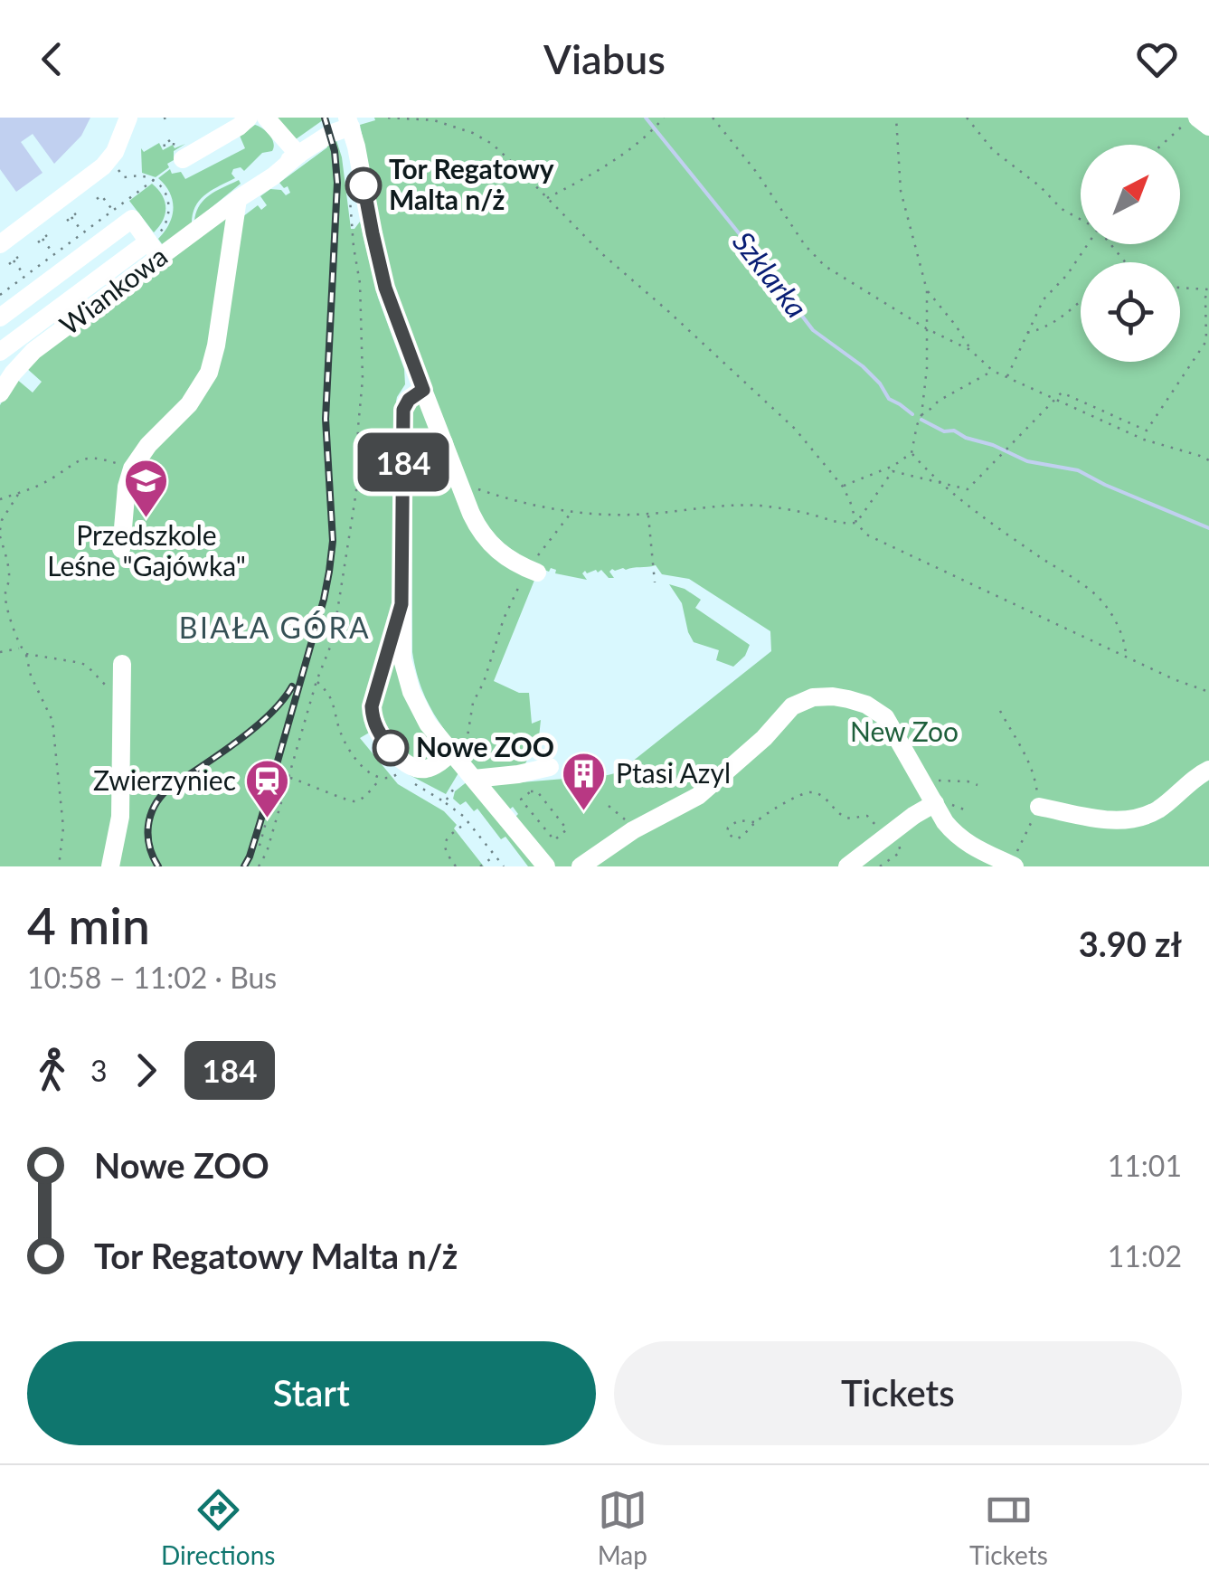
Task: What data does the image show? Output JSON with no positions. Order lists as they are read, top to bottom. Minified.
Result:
{"streets":{"street":["Wiankowa"]},"districts":["BIAŁA GÓRA"],"water":["Szklarka"],"parks":["New Zoo"],"places":{"other":["Tor Regatowy Malta n/ż","Nowe ZOO"],"school or university":["Przedszkole Leśne \"Gajówka\""],"building":["Ptasi Azyl"],"station":["Zwierzyniec"]},"lines":["bus line 184"],"north":"top right","page":{"header":"Viabus","on_map":"184","heading":["4 min","10:58 – 11:02 · Bus","3.90 zł"],"legs":["3","184"],"list":[{"name":"Nowe ZOO","value":"11:01"},{"name":"Tor Regatowy Malta n/ż","value":"11:02"}],"buttons":["Start","Tickets"],"tabs":["Directions","Map","Tickets"]}}
